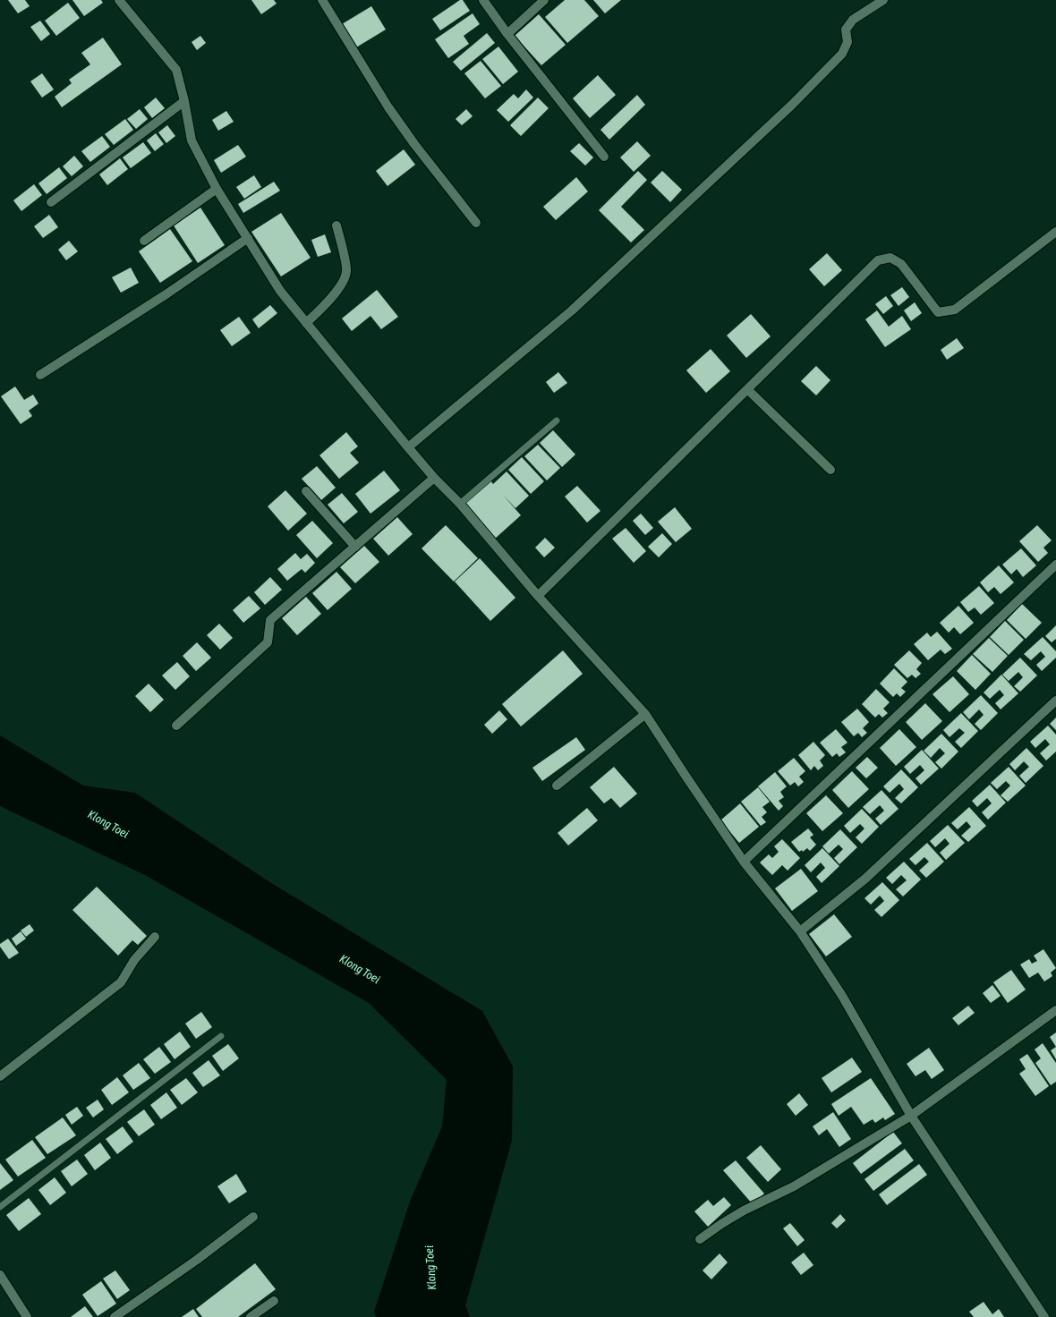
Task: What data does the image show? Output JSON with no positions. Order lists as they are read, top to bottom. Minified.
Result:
{"water":["Klong Toei"]}
